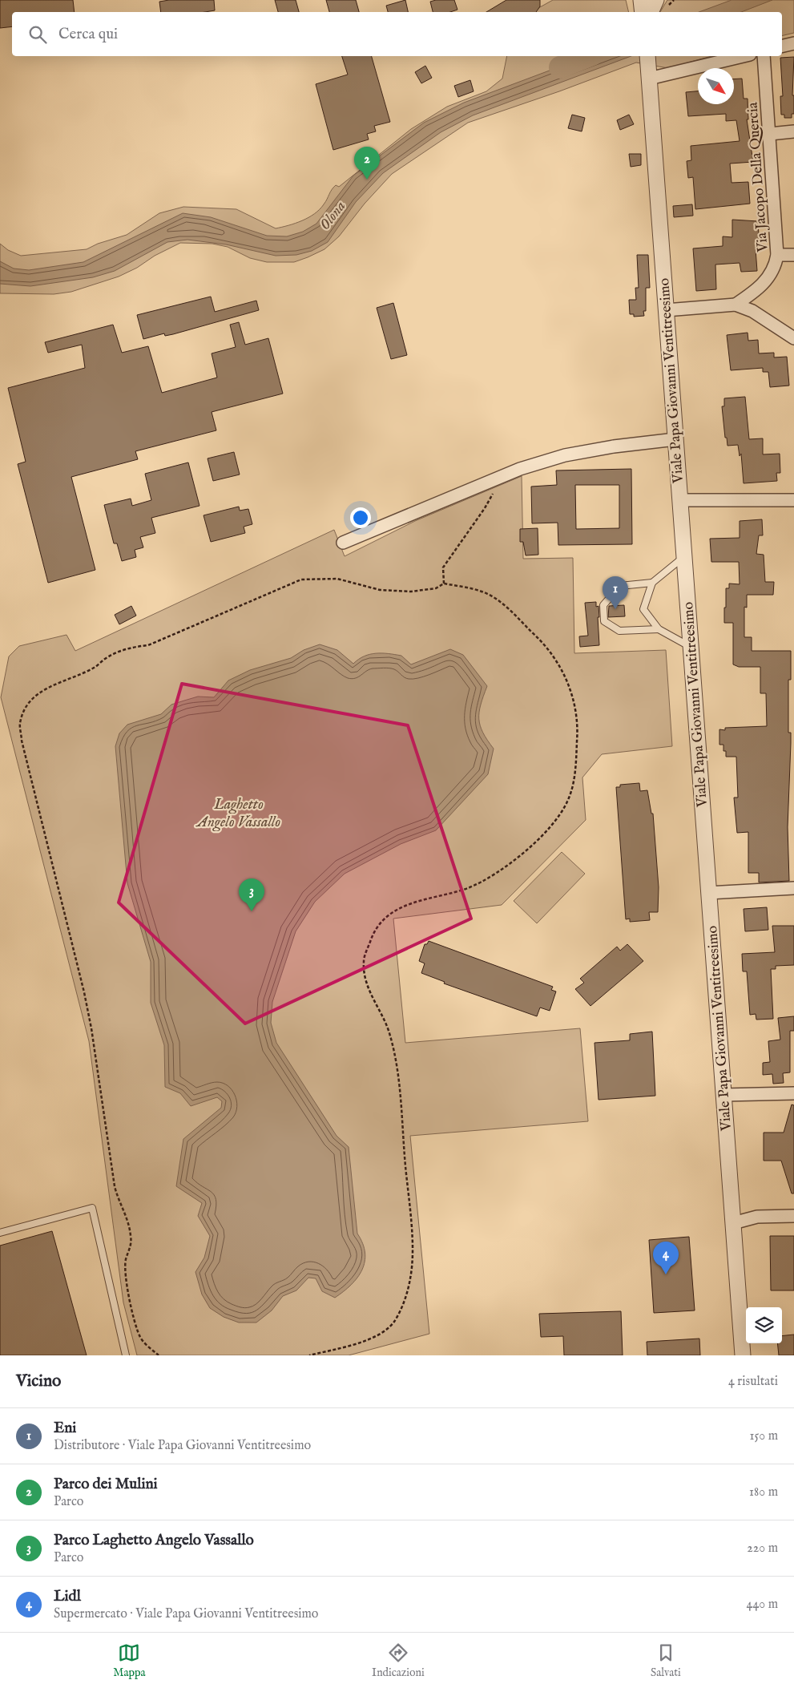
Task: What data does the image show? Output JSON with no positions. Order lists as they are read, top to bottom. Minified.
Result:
{"streets":{"street":["Via Jacopo Della Quercia","Viale Papa Giovanni Ventitreesimo"]},"water":["Olona","Laghetto Angelo Vassallo"],"north":"bottom right","page":{"search":"Cerca qui","pins":["2","1","3","4"],"heading":["Vicino","4 risultati"],"list":[{"mark":"1","name":"Eni","note":"Distributore · Viale Papa Giovanni Ventitreesimo","value":"150 m"},{"mark":"2","name":"Parco dei Mulini","note":"Parco","value":"180 m"},{"mark":"3","name":"Parco Laghetto Angelo Vassallo","note":"Parco","value":"220 m"},{"mark":"4","name":"Lidl","note":"Supermercato · Viale Papa Giovanni Ventitreesimo","value":"440 m"}],"nav":["Mappa","Indicazioni","Salvati"]}}
